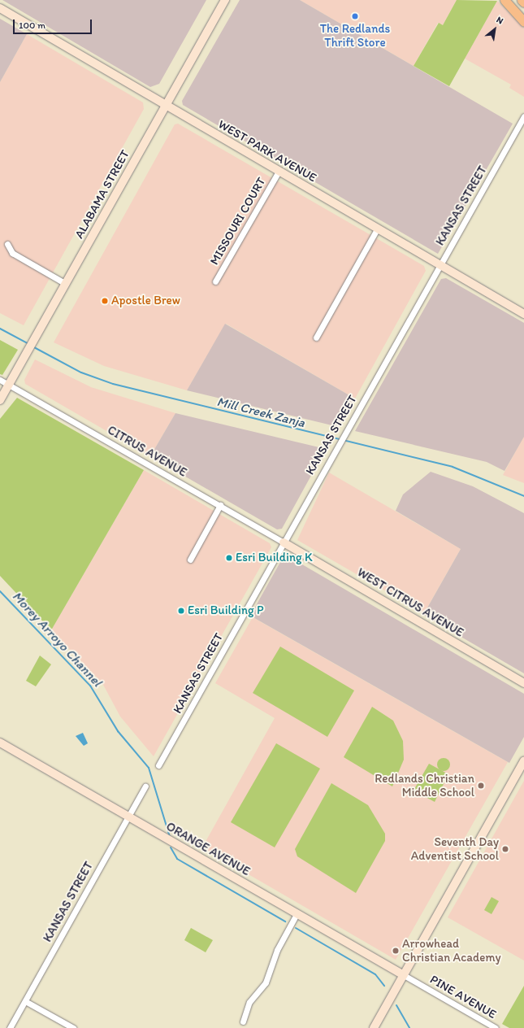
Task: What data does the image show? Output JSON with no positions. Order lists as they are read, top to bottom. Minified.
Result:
{"streets":{"street":["WEST PARK AVENUE","ALABAMA STREET","KANSAS STREET","MISSOURI COURT","CITRUS AVENUE","WEST CITRUS AVENUE","ORANGE AVENUE","PINE AVENUE"]},"crossings":[["WEST PARK AVENUE","ALABAMA STREET"],["WEST PARK AVENUE","KANSAS STREET"],["WEST PARK AVENUE","MISSOURI COURT"],["ALABAMA STREET","CITRUS AVENUE"],["KANSAS STREET","CITRUS AVENUE"],["KANSAS STREET","WEST CITRUS AVENUE"],["KANSAS STREET","ORANGE AVENUE"],["CITRUS AVENUE","WEST CITRUS AVENUE"],["ORANGE AVENUE","PINE AVENUE"]],"water":["Mill Creek Zanja","Morey Arroyo Channel"],"places":["The Redlands Thrift Store","Apostle Brew","Esri Building K","Esri Building P","Redlands Christian Middle School","Seventh Day Adventist School","Arrowhead Christian Academy"],"scale_bar":"100 m","north":"top right"}
